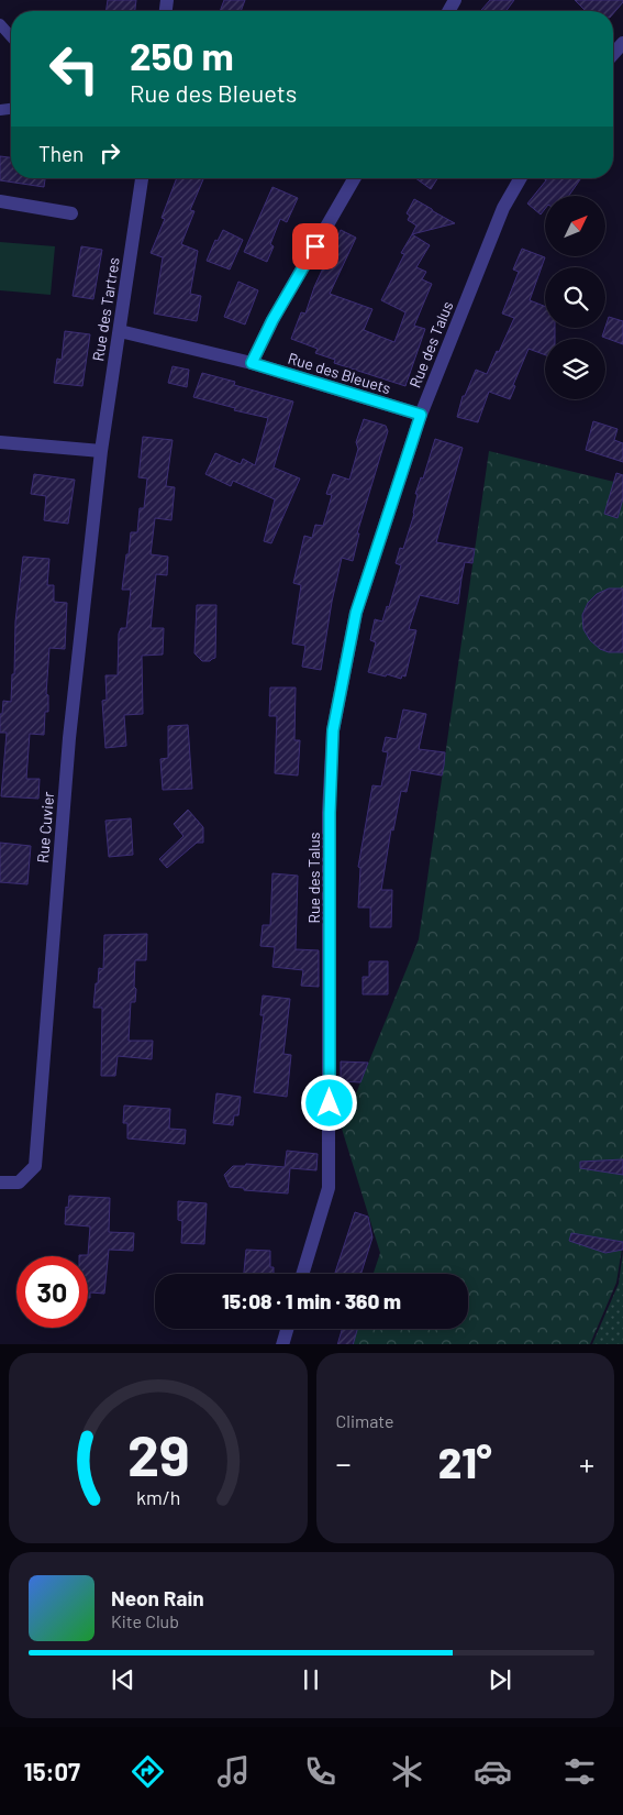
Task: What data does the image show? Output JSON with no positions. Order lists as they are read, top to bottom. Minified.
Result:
{"streets":{"street":["Rue des Tartres","Rue des Talus","Rue des Bleuets","Rue Cuvier"]},"crossings":[["Rue des Tartres","Rue des Bleuets"],["Rue des Tartres","Rue Cuvier"],["Rue des Talus","Rue des Bleuets"]],"north":"top right","page":{"turn":["250 m","Rue des Bleuets"],"then":"Then","limit":"30","trip":"15:08 · 1 min · 360 m","tile":"Climate","heat":["−","21°","+"],"song":["Neon Rain","Kite Club"],"tabs":"15:07","gauge":["29","km/h"]}}
